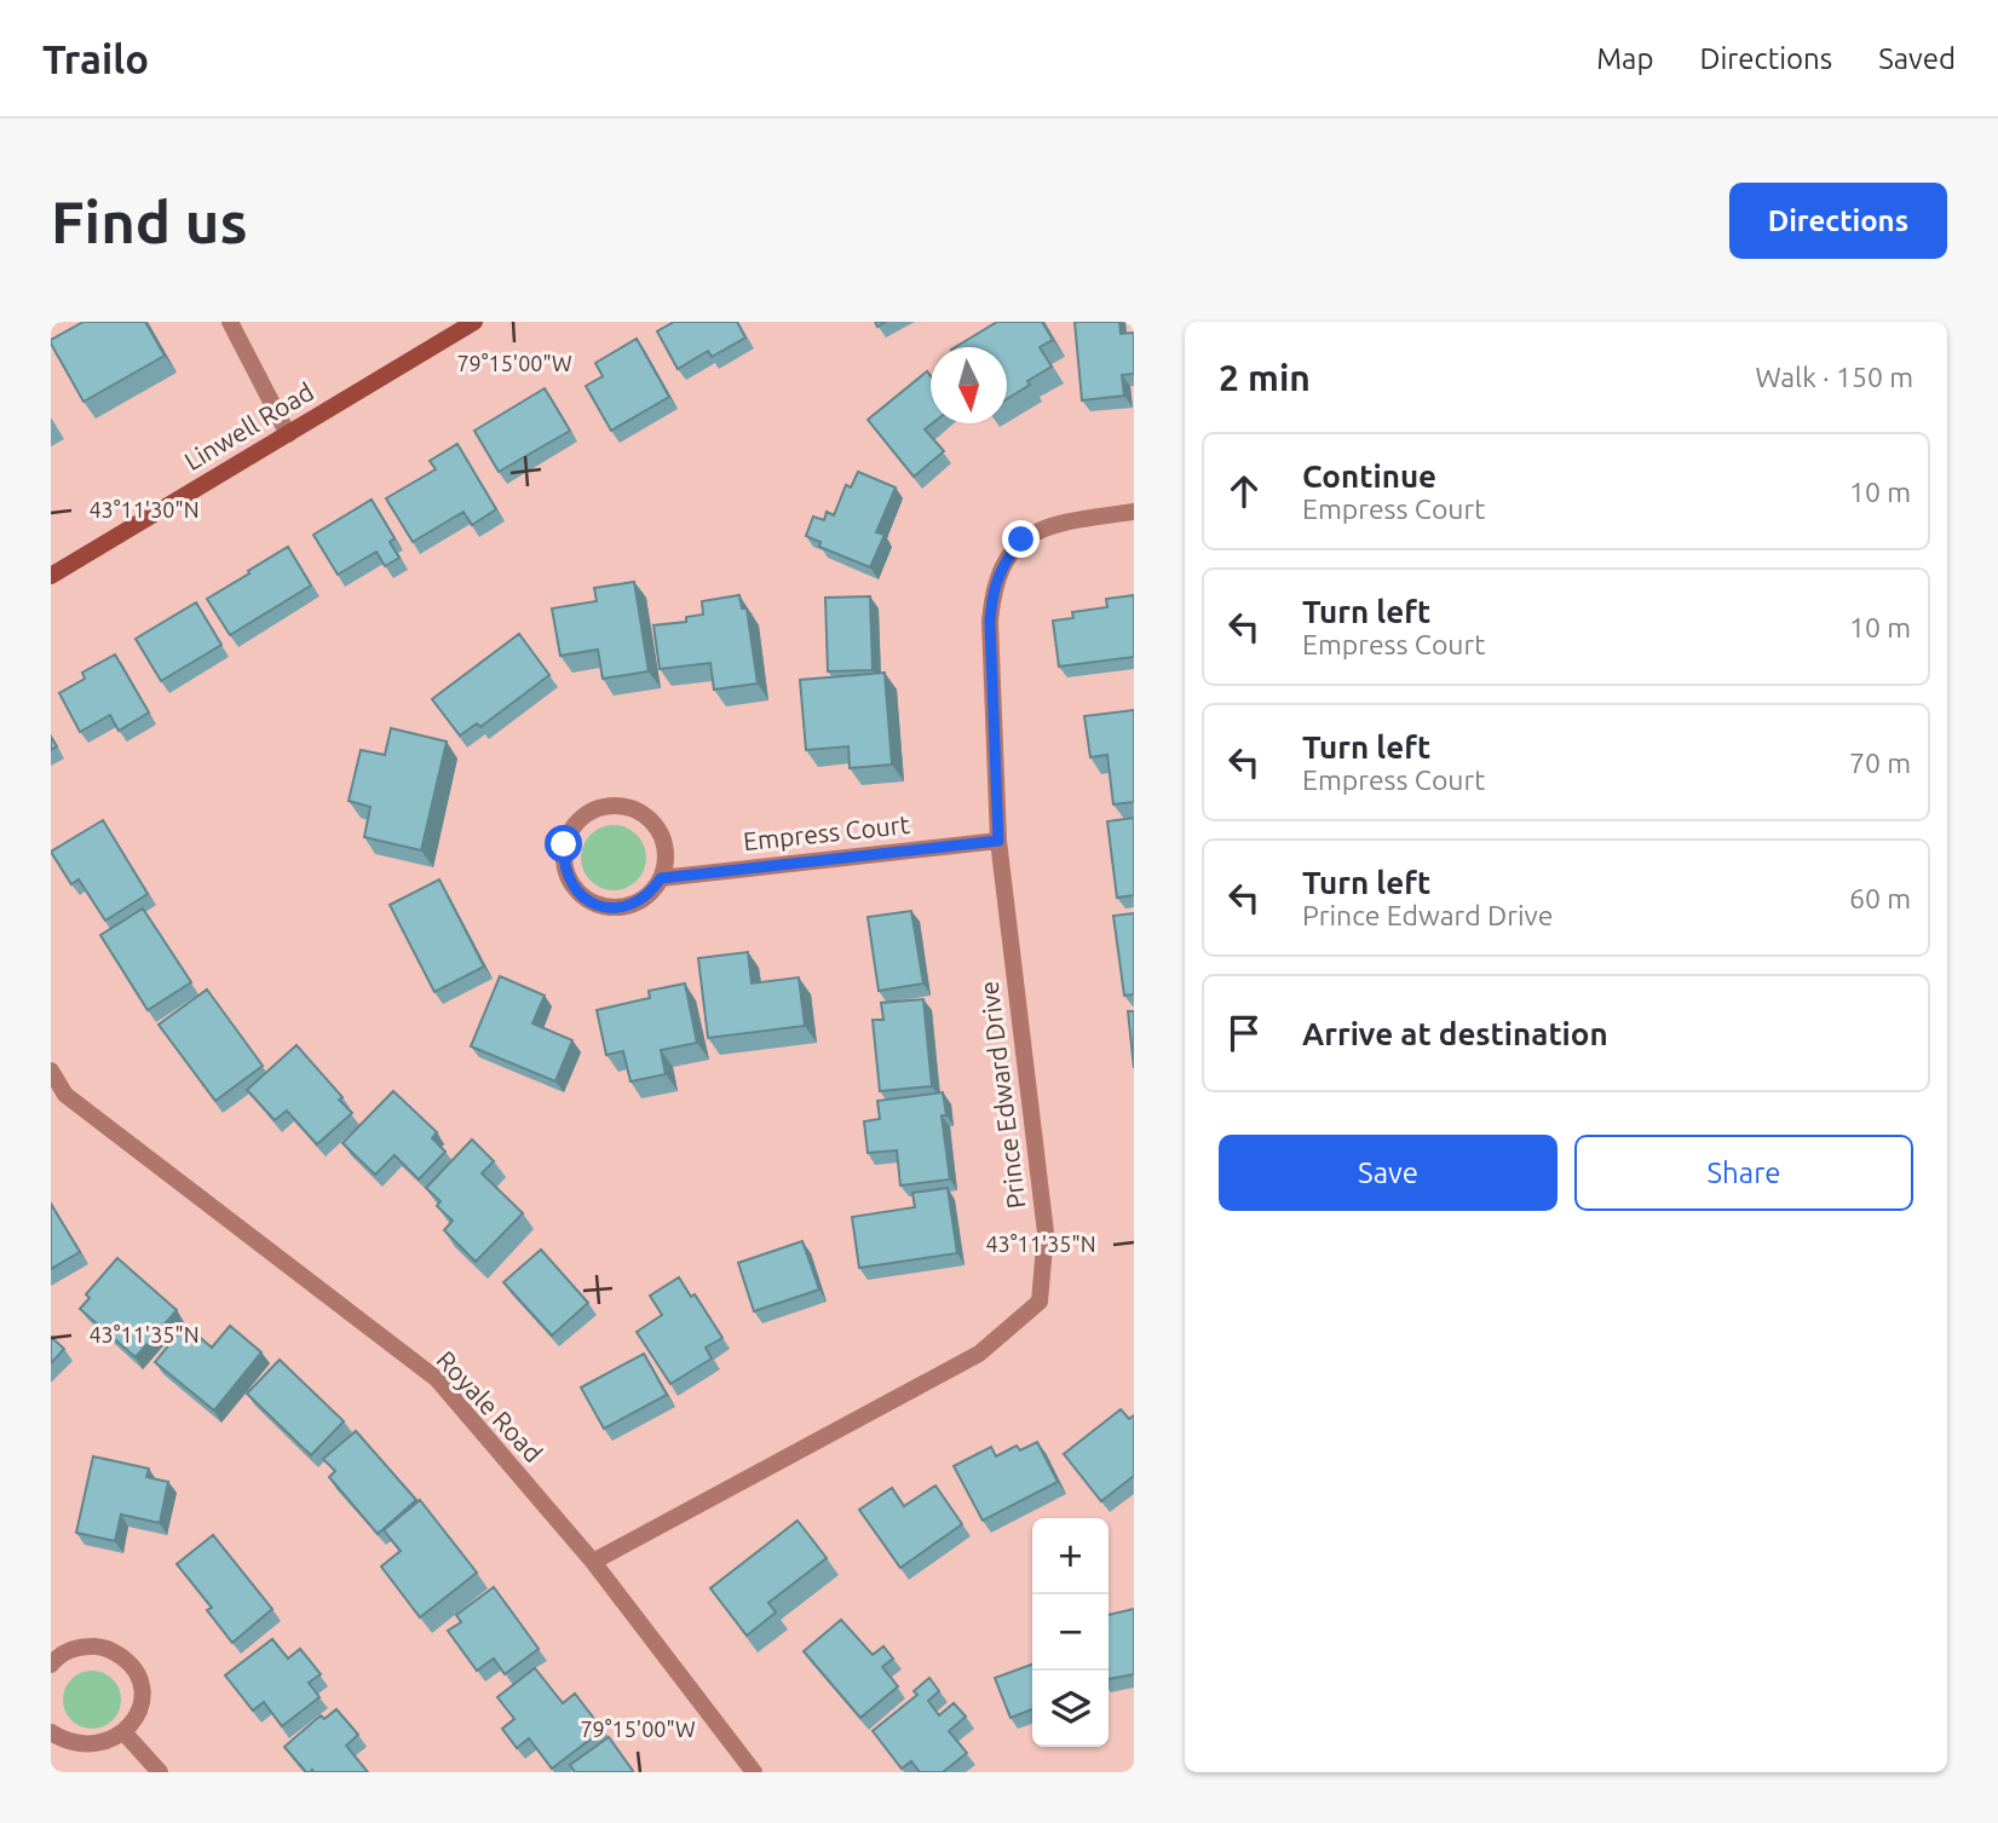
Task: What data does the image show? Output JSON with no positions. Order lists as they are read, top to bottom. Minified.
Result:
{"streets":{"main road":["Linwell Road"],"street":["Empress Court","Prince Edward Drive","Royale Road"]},"crossings":[["Empress Court","Prince Edward Drive"],["Prince Edward Drive","Royale Road"]],"north":"bottom","page":{"header":"Trailo","nav":["Map","Directions","Saved"],"buttons":["Directions",["Save","Share"]],"title":"Find us","heading":["2 min","Walk · 150 m"],"list":[["Continue","Empress Court","10 m"],["Turn left","Empress Court","10 m"],["Turn left","Empress Court","70 m"],["Turn left","Prince Edward Drive","60 m"],"Arrive at destination"],"map_buttons":["+","−"]},"coordinates":["79°15'00\"W","43°11'30\"N","43°11'35\"N"]}
